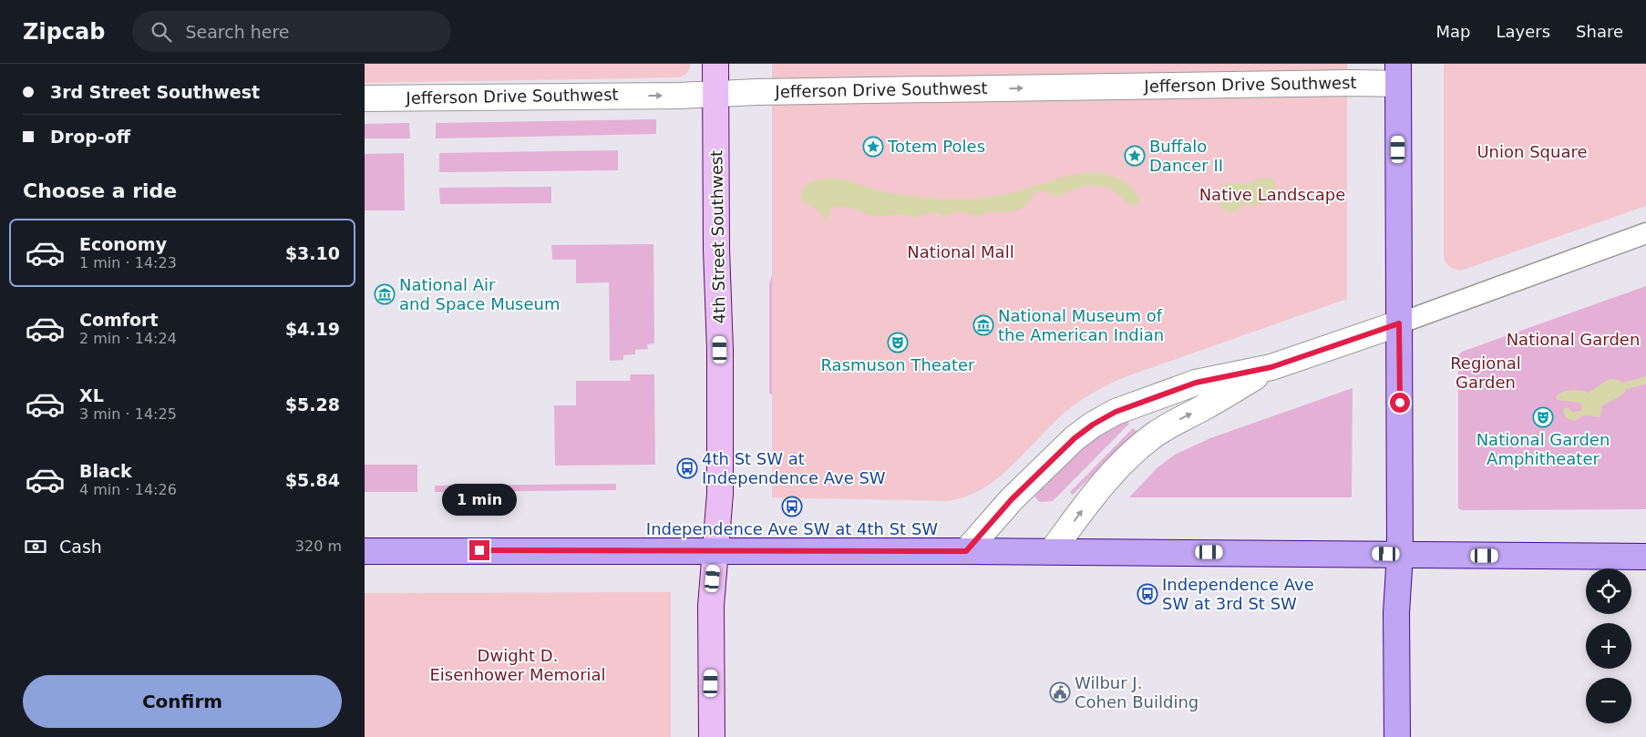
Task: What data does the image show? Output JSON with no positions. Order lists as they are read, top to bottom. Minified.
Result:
{"streets":{"main road":["4th Street Southwest"],"street":["Jefferson Drive Southwest"]},"crossings":[["Jefferson Drive Southwest","4th Street Southwest"]],"one_way":["Jefferson Drive Southwest"],"parks":["Union Square","Native Landscape","National Mall","National Garden","Regional Garden","Dwight D. Eisenhower Memorial"],"places":{"place":["Totem Poles","Buffalo Dancer II"],"museum":["National Air and Space Museum","National Museum of the American Indian"],"theatre":["Rasmuson Theater","National Garden Amphitheater"],"bus stop":["4th St SW at Independence Ave SW","Independence Ave SW at 4th St SW","Independence Ave SW at 3rd St SW"],"public building":["Wilbur J. Cohen Building"]},"page":{"header":"Zipcab","search":"Search here","nav":["Map","Layers","Share"],"banner":["3rd Street Southwest","Drop-off"],"heading":"Choose a ride","list":[{"name":"Economy","note":"1 min · 14:23","value":"$3.10"},{"name":"Comfort","note":"2 min · 14:24","value":"$4.19"},{"name":"XL","note":"3 min · 14:25","value":"$5.28"},{"name":"Black","note":"4 min · 14:26","value":"$5.84"}],"bubble":"1 min","pay":["Cash","320 m"],"map_buttons":["+","−"],"buttons":"Confirm"}}
